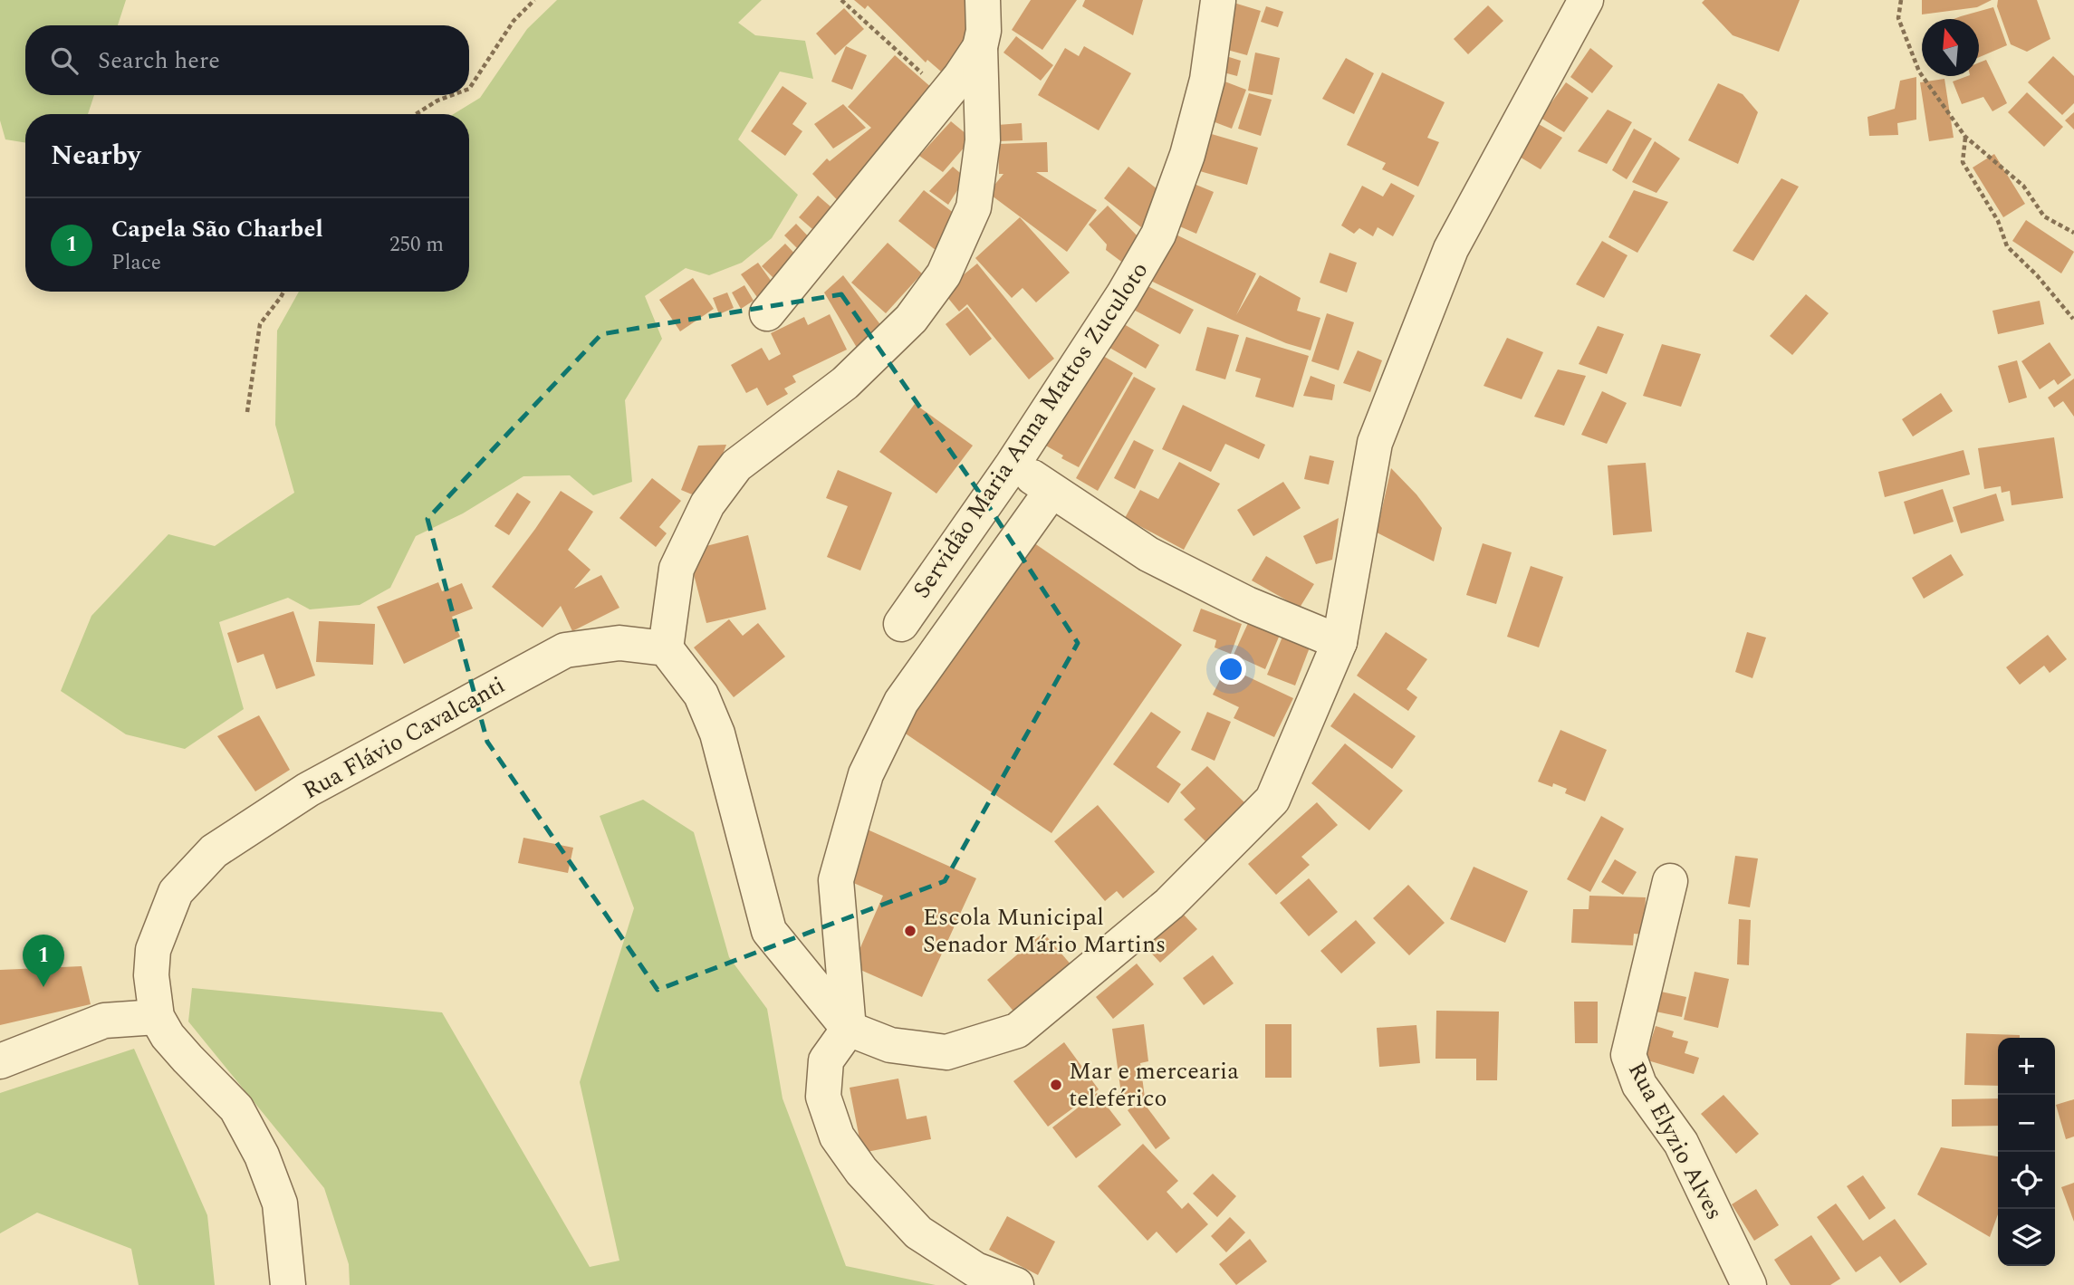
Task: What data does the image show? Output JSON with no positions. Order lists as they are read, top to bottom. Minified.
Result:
{"streets":{"street":["Servidão Maria Anna Mattos Zuculoto","Rua Flávio Cavalcanti","Rua Elyzio Alves"]},"places":["Escola Municipal Senador Mário Martins","Mar e mercearia teleférico"],"north":"top","page":{"search":"Search here","heading":"Nearby","list":[{"mark":"1","name":"Capela São Charbel","note":"Place","value":"250 m"}],"pins":"1","map_buttons":["+","−"]}}
